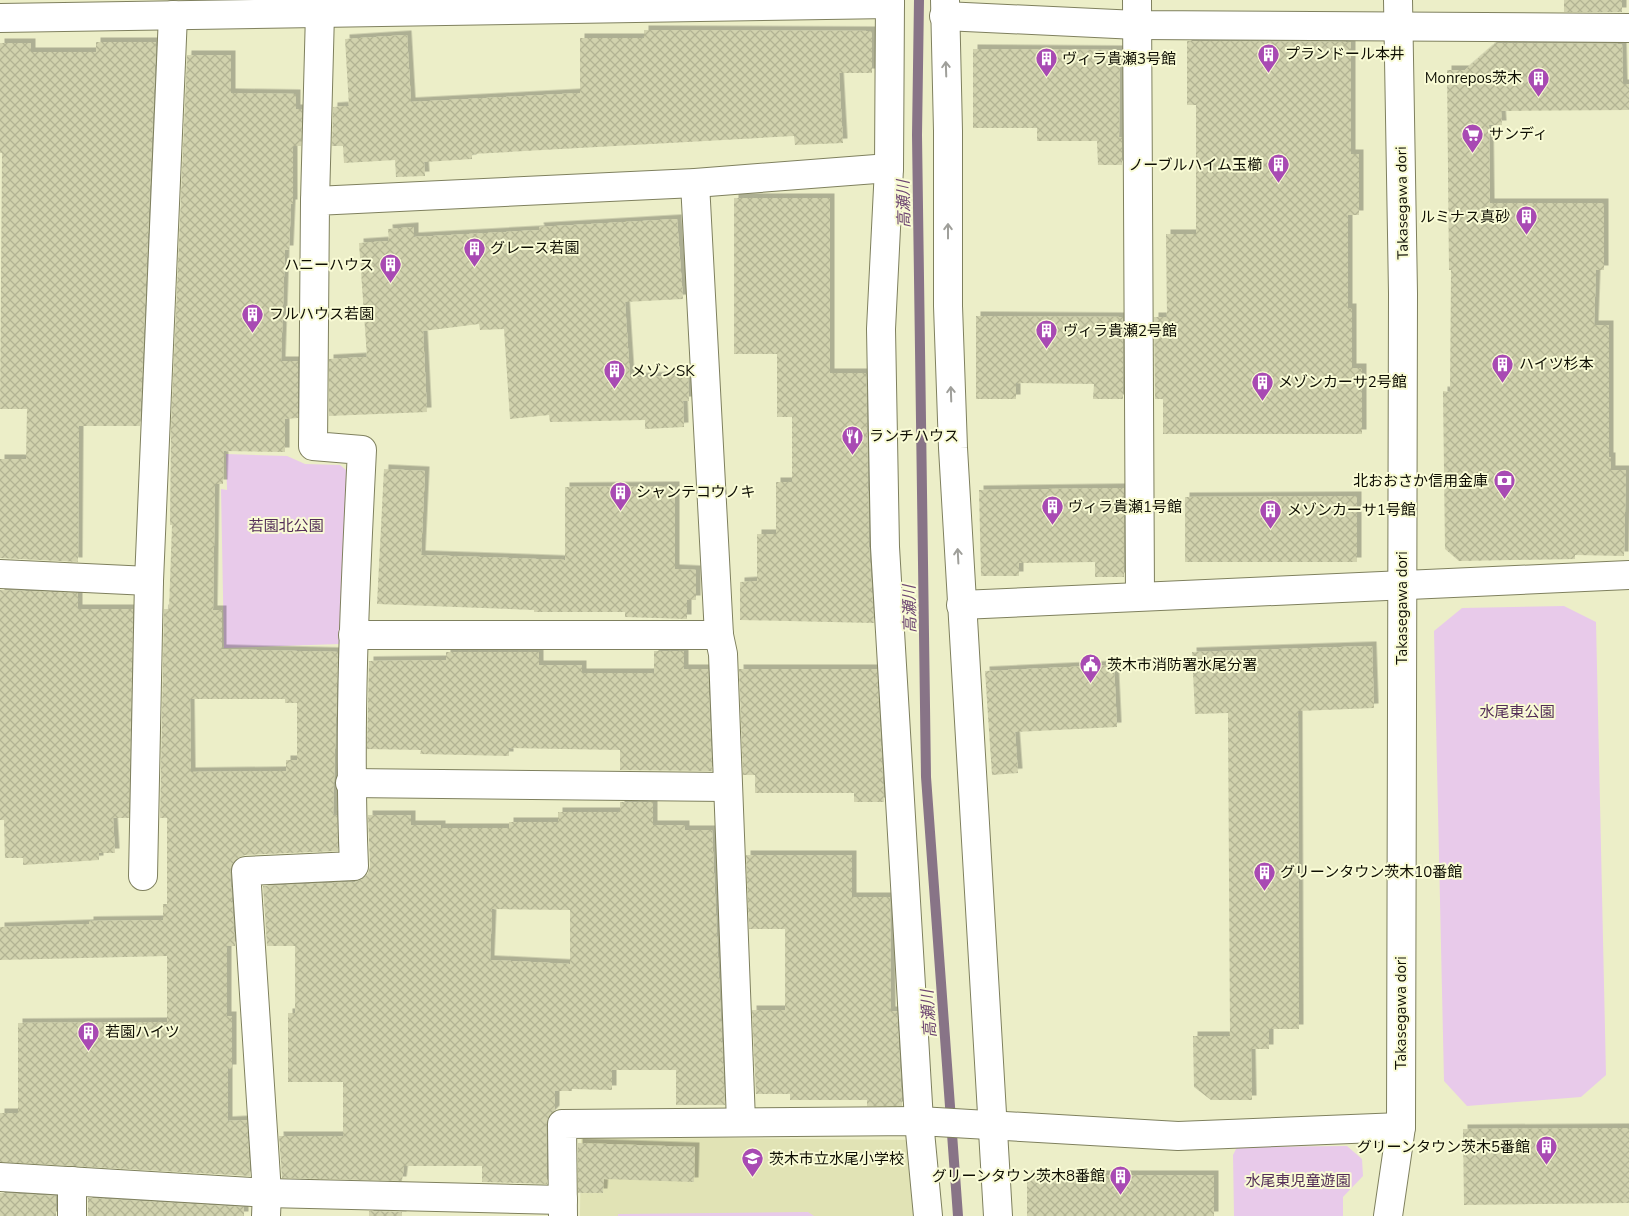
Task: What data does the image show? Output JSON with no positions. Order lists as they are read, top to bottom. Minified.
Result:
{"streets":{"street":["Takasegawa dori"]},"water":["高瀬川"],"parks":["若園北公園","水尾東公園","水尾東児童遊園"],"places":{"building":["プランドール本井","ヴィラ貴瀬3号館","Monrepos茨木","ノーブルハイム玉櫛","ルミナス真砂","グレース若園","ハニーハウス","フルハウス若園","ヴィラ貴瀬2号館","ハイツ杉本","メゾンSK","メゾンカーサ2号館","シャンテコウノキ","ヴィラ貴瀬1号館","メゾンカーサ1号館","グリーンタウン茨木10番館","若園ハイツ","グリーンタウン茨木5番館","グリーンタウン茨木8番館"],"supermarket":["サンディ"],"restaurant":["ランチハウス"],"bank":["北おおさか信用金庫"],"public building":["茨木市消防署水尾分署"],"school or university":["茨木市立水尾小学校"]}}
